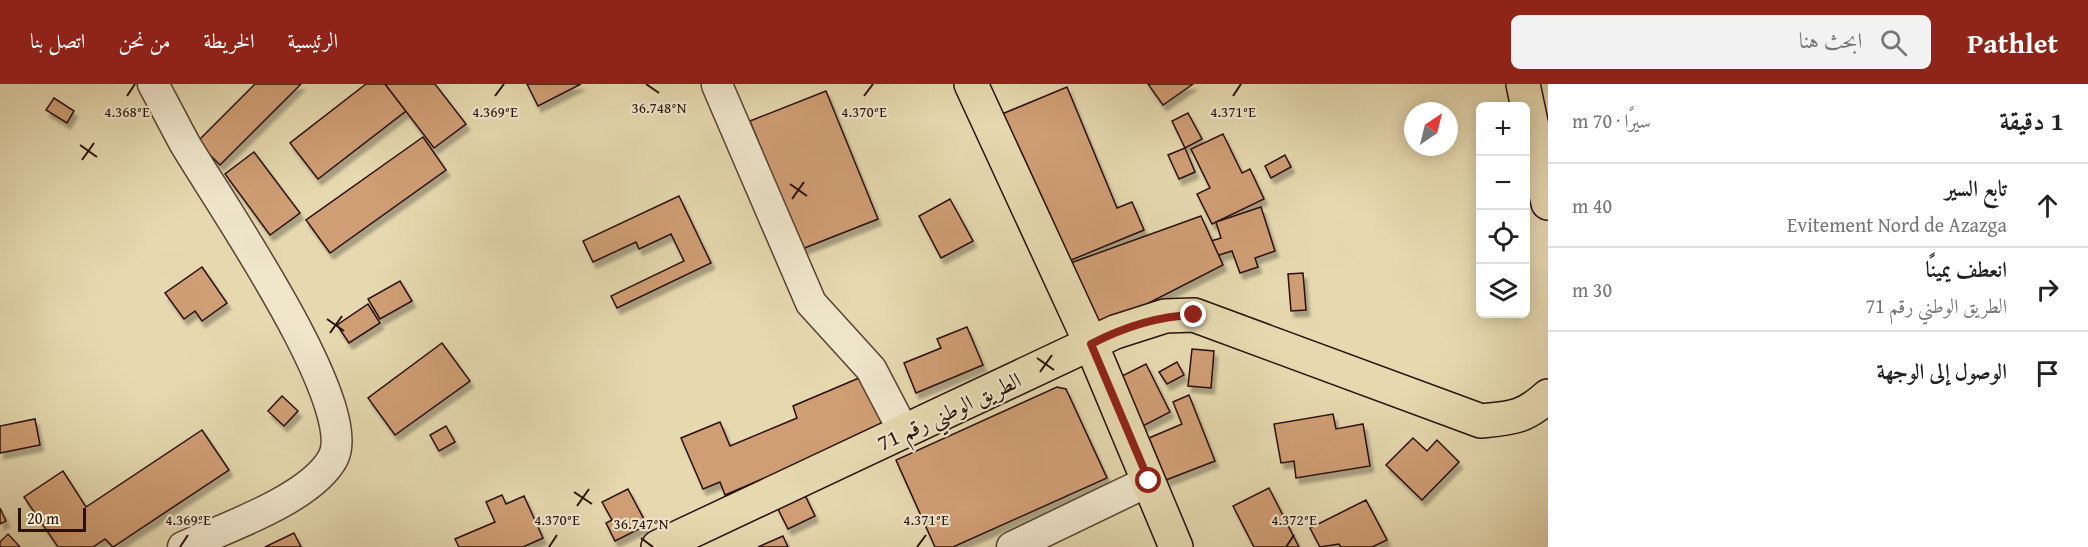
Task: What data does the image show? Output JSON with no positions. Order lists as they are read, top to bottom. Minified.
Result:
{"streets":{"main road":["الطريق الوطني رقم 71"]},"scale_bar":"20 m","north":"top right","page":{"header":"Pathlet","search":"ابحث هنا","nav":["الرئيسية","الخريطة","من نحن","اتصل بنا"],"heading":["1 دقيقة","سيرًا · 70 m"],"map_buttons":["+","−"],"list":[["تابع السير","Evitement Nord de Azazga","40 m"],["انعطف يمينًا","الطريق الوطني رقم 71","30 m"],"الوصول إلى الوجهة"],"scale":"20 m"},"coordinates":["36.748°N","4.368°E","4.369°E","4.370°E","4.371°E","4.372°E","36.747°N"]}
